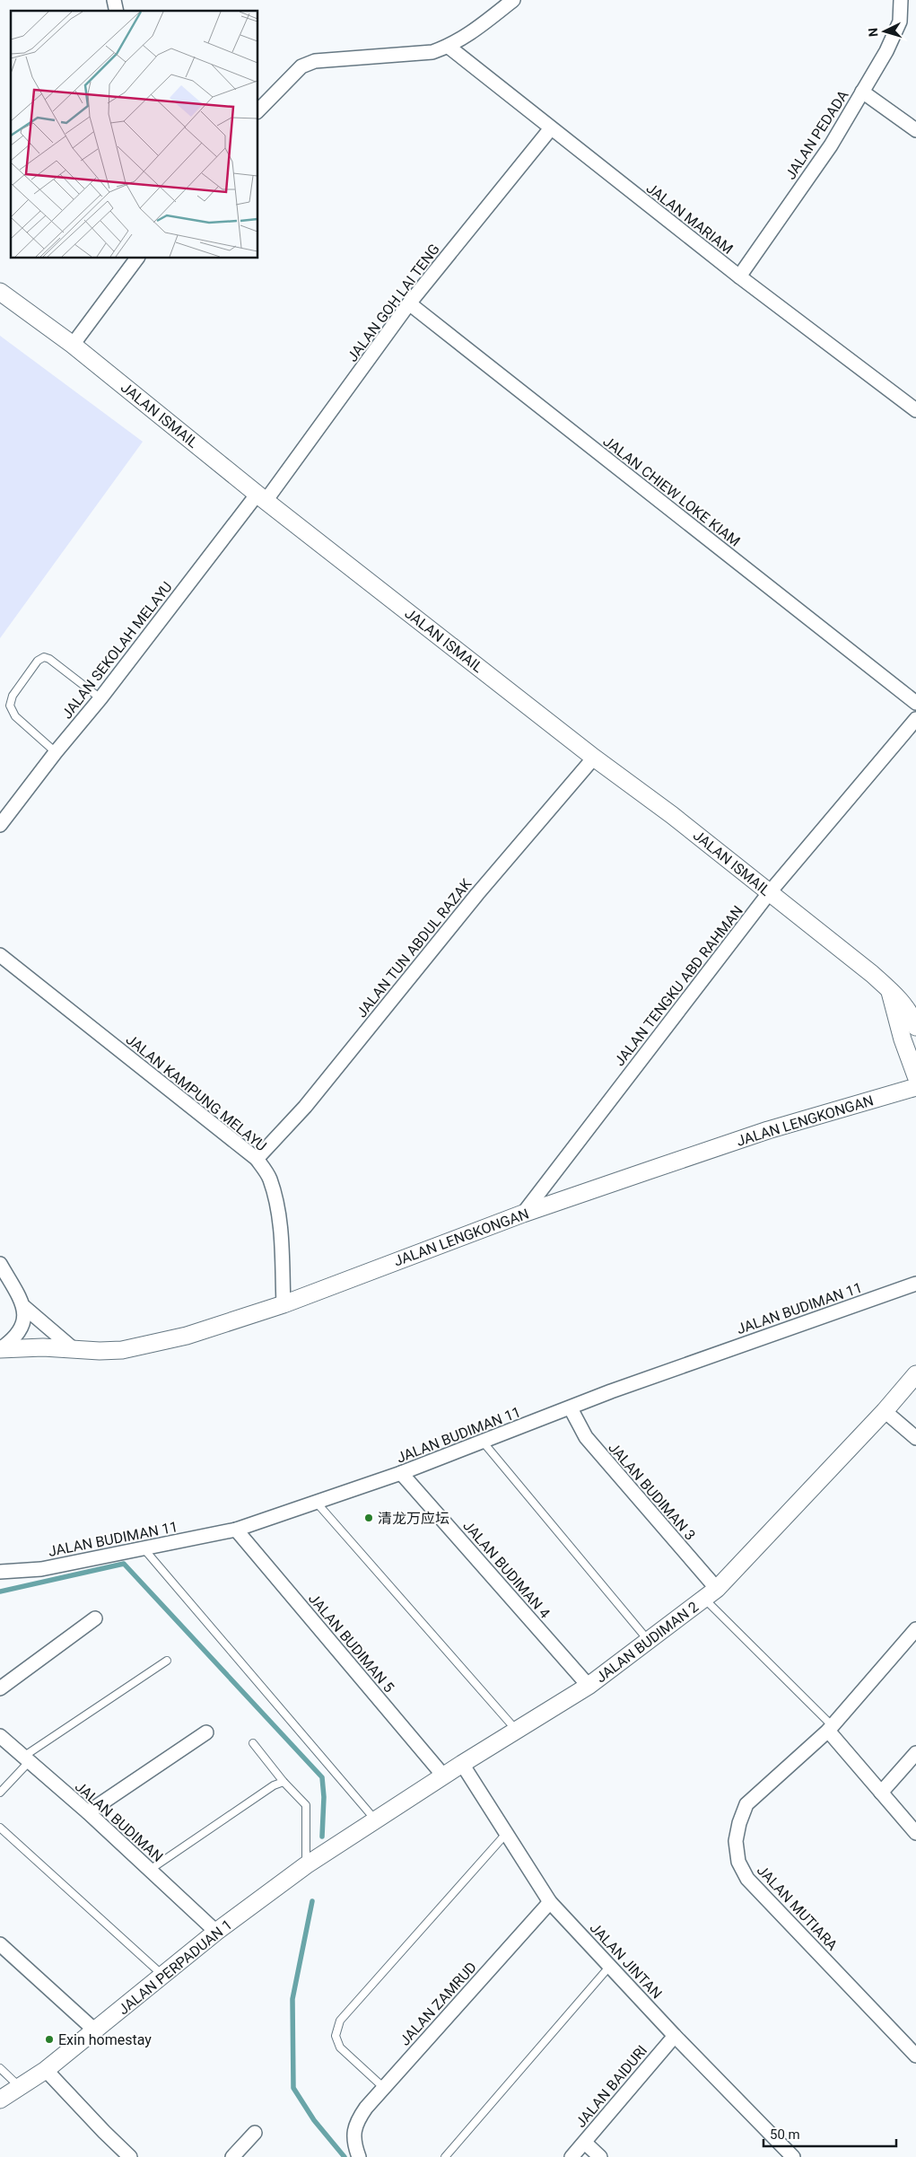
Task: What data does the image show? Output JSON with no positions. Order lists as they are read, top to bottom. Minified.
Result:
{"streets":{"street":["JALAN PEDADA","JALAN MARIAM","JALAN GOH LAI TENG","JALAN ISMAIL","JALAN CHIEW LOKE KIAM","JALAN SEKOLAH MELAYU","JALAN TUN ABDUL RAZAK","JALAN TENGKU ABD RAHMAN","JALAN KAMPUNG MELAYU","JALAN LENGKONGAN","JALAN BUDIMAN 11","JALAN BUDIMAN 3","JALAN BUDIMAN 4","JALAN BUDIMAN 2","JALAN BUDIMAN 5","JALAN BUDIMAN","JALAN MUTIARA","JALAN JINTAN","JALAN PERPADUAN 1","JALAN ZAMRUD","JALAN BAIDURI"]},"crossings":[["JALAN PEDADA","JALAN MARIAM"],["JALAN MARIAM","JALAN GOH LAI TENG"],["JALAN GOH LAI TENG","JALAN ISMAIL"],["JALAN GOH LAI TENG","JALAN CHIEW LOKE KIAM"],["JALAN GOH LAI TENG","JALAN SEKOLAH MELAYU"],["JALAN ISMAIL","JALAN SEKOLAH MELAYU"],["JALAN ISMAIL","JALAN TUN ABDUL RAZAK"],["JALAN ISMAIL","JALAN TENGKU ABD RAHMAN"],["JALAN TUN ABDUL RAZAK","JALAN KAMPUNG MELAYU"],["JALAN TENGKU ABD RAHMAN","JALAN LENGKONGAN"],["JALAN KAMPUNG MELAYU","JALAN LENGKONGAN"],["JALAN BUDIMAN 11","JALAN BUDIMAN 3"],["JALAN BUDIMAN 11","JALAN BUDIMAN 4"],["JALAN BUDIMAN 11","JALAN BUDIMAN 5"],["JALAN BUDIMAN 3","JALAN BUDIMAN 2"],["JALAN BUDIMAN 4","JALAN BUDIMAN 2"],["JALAN BUDIMAN 2","JALAN BUDIMAN 5"],["JALAN BUDIMAN 2","JALAN JINTAN"],["JALAN BUDIMAN 2","JALAN PERPADUAN 1"],["JALAN BUDIMAN","JALAN PERPADUAN 1"],["JALAN JINTAN","JALAN ZAMRUD"],["JALAN JINTAN","JALAN BAIDURI"]],"places":["清龙万应坛","Exin homestay"],"scale_bar":"50 m","north":"left"}
